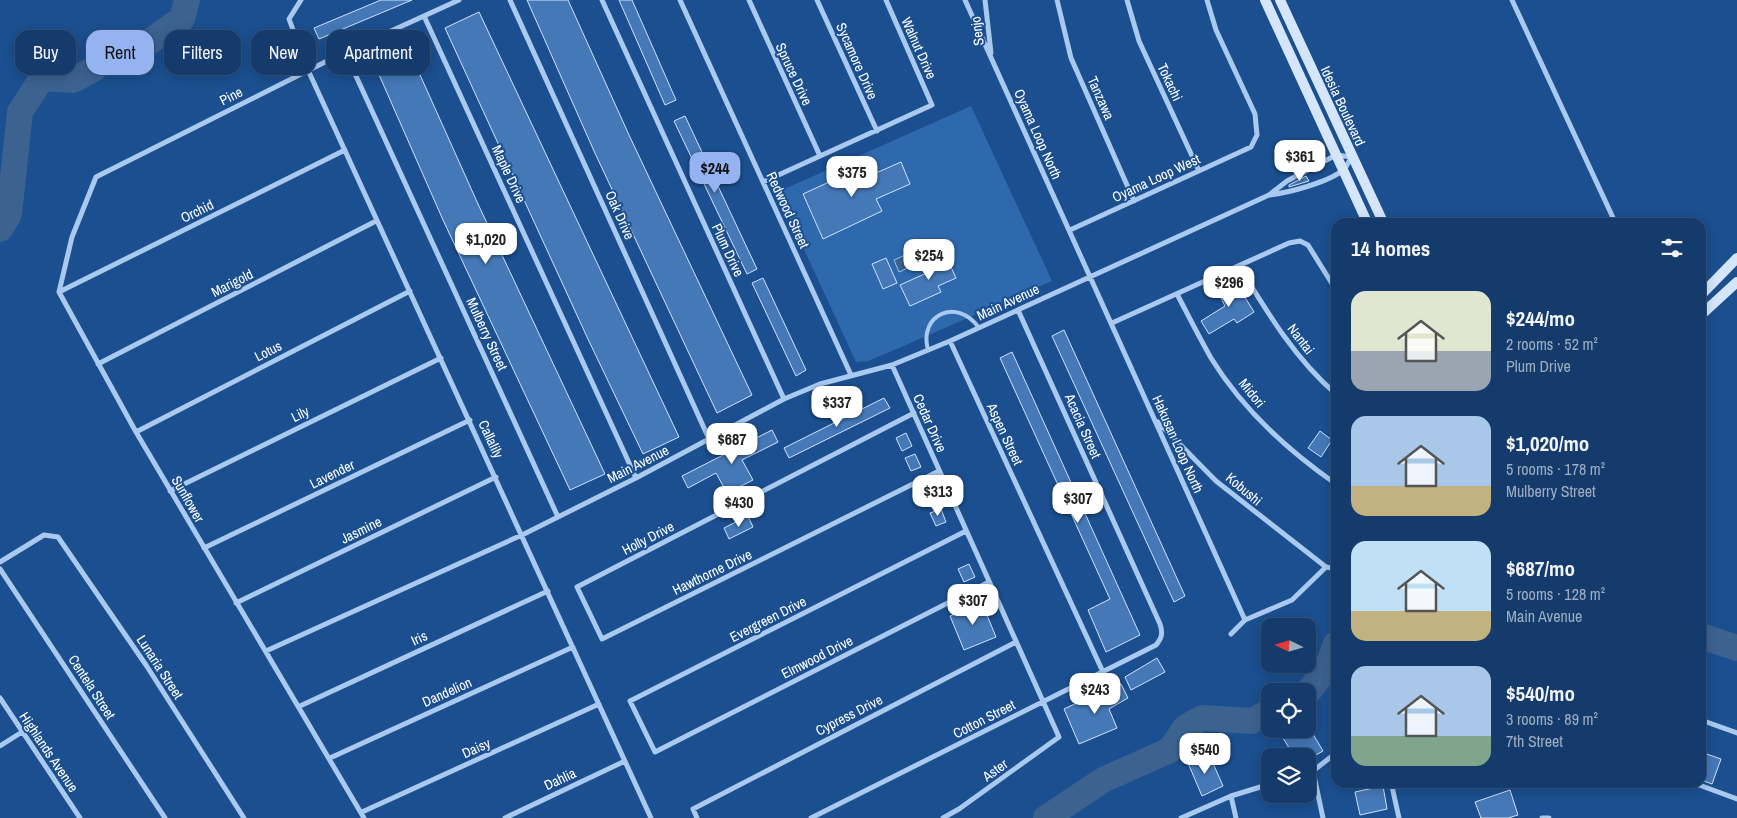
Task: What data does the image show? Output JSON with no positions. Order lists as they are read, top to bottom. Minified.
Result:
{"streets":{"street":["Senjo","Walnut Drive","Sycamore Drive","Spruce Drive","Tokachi","Pine","Tanzawa","Idesia Boulevard","Oyama Loop North","Maple Drive","Oyama Loop West","Redwood Street","Orchid","Oak Drive","Plum Drive","Marigold","Main Avenue","Mulberry Street","Nantai","Lotus","Midori","Lily","Cedar Drive","Acacia Street","Aspen Street","Callalily","Hakusan Loop North","Lavender","Kobushi","Sunflower","Jasmine","Holly Drive","Hawthorne Drive","Evergreen Drive","Iris","Elmwood Drive","Lunaria Street","Centela Street","Dandelion","Cypress Drive","Cotton Street","Daisy","Highlands Avenue","Aster","Dahlia"]},"crossings":[["Senjo","Oyama Loop North"],["Walnut Drive","Sycamore Drive"],["Tokachi","Oyama Loop West"],["Pine","Maple Drive"],["Pine","Orchid"],["Pine","Sunflower"],["Tanzawa","Oyama Loop West"],["Idesia Boulevard","Main Avenue"],["Oyama Loop North","Oyama Loop West"],["Oyama Loop North","Main Avenue"],["Oyama Loop North","Hakusan Loop North"],["Maple Drive","Main Avenue"],["Redwood Street","Main Avenue"],["Orchid","Callalily"],["Orchid","Sunflower"],["Oak Drive","Main Avenue"],["Plum Drive","Main Avenue"],["Marigold","Callalily"],["Marigold","Sunflower"],["Main Avenue","Mulberry Street"],["Main Avenue","Cedar Drive"],["Main Avenue","Acacia Street"],["Main Avenue","Aspen Street"],["Main Avenue","Callalily"],["Main Avenue","Hakusan Loop North"],["Main Avenue","Sunflower"],["Lotus","Callalily"],["Lotus","Sunflower"],["Lily","Callalily"],["Lily","Sunflower"],["Cedar Drive","Holly Drive"],["Cedar Drive","Hawthorne Drive"],["Cedar Drive","Evergreen Drive"],["Cedar Drive","Elmwood Drive"],["Cedar Drive","Cypress Drive"],["Cedar Drive","Cotton Street"],["Cedar Drive","Aster"],["Acacia Street","Cotton Street"],["Aspen Street","Cotton Street"],["Callalily","Lavender"],["Callalily","Jasmine"],["Callalily","Iris"],["Callalily","Dandelion"],["Callalily","Daisy"],["Callalily","Dahlia"],["Hakusan Loop North","Kobushi"],["Lavender","Sunflower"],["Sunflower","Jasmine"],["Sunflower","Iris"],["Sunflower","Dandelion"],["Sunflower","Daisy"],["Holly Drive","Hawthorne Drive"],["Evergreen Drive","Elmwood Drive"]],"north":"left","page":{"chip":["Buy","Rent","Filters","New","Apartment"],"price":["$361","$244","$375","$1,020","$254","$296","$337","$687","$313","$307","$430","$307","$243","$540"],"heading":"14 homes","list":[{"name":"$244/mo","note":"2 rooms · 52 m² · Plum Drive"},{"name":"$1,020/mo","note":"5 rooms · 178 m² · Mulberry Street"},{"name":"$687/mo","note":"5 rooms · 128 m² · Main Avenue"},{"name":"$540/mo","note":"3 rooms · 89 m² · 7th Street"}]}}
